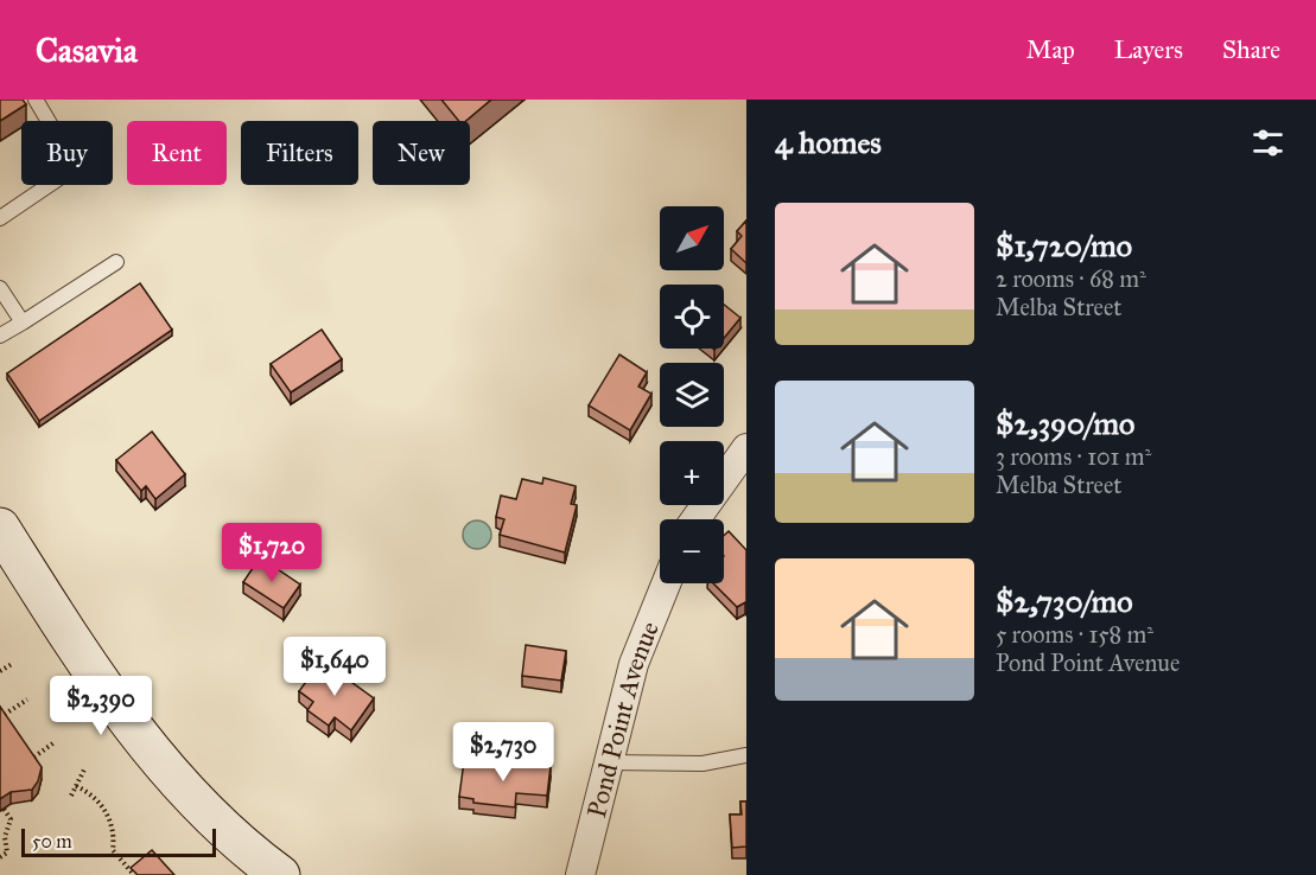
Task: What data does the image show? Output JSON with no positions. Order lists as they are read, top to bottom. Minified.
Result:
{"streets":{"street":["Pond Point Avenue"]},"scale_bar":"50 m","north":"top right","page":{"header":"Casavia","nav":["Map","Layers","Share"],"heading":"4 homes","chip":["Buy","Rent","Filters","New"],"list":[{"name":"$1,720/mo","note":"2 rooms · 68 m² · Melba Street"},{"name":"$2,390/mo","note":"3 rooms · 101 m² · Melba Street"},{"name":"$2,730/mo","note":"5 rooms · 158 m² · Pond Point Avenue"}],"map_buttons":["+","−"],"price":["$1,720","$1,640","$2,390","$2,730"],"scale":"50 m"}}
